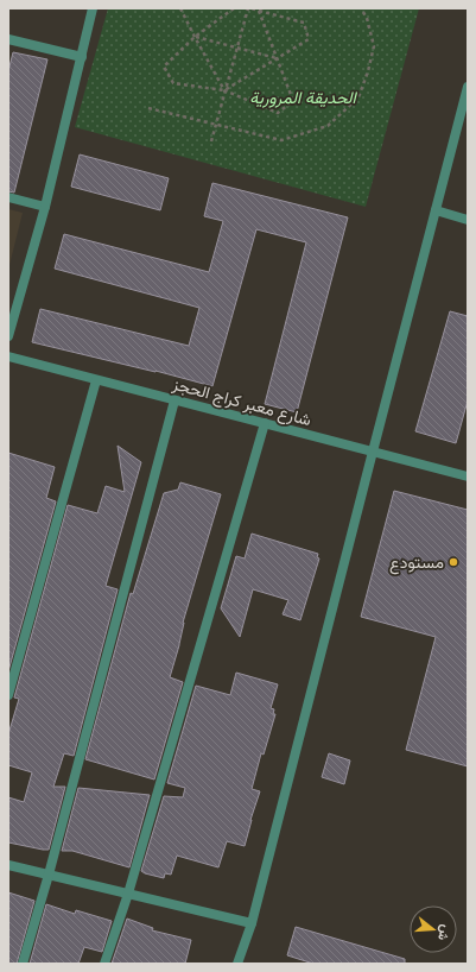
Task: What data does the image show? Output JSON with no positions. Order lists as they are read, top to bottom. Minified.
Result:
{"streets":{"street":["شارع معبر كراج الحجز"]},"parks":["الحديقة المرورية"],"places":["مستودع"],"north":"right"}
